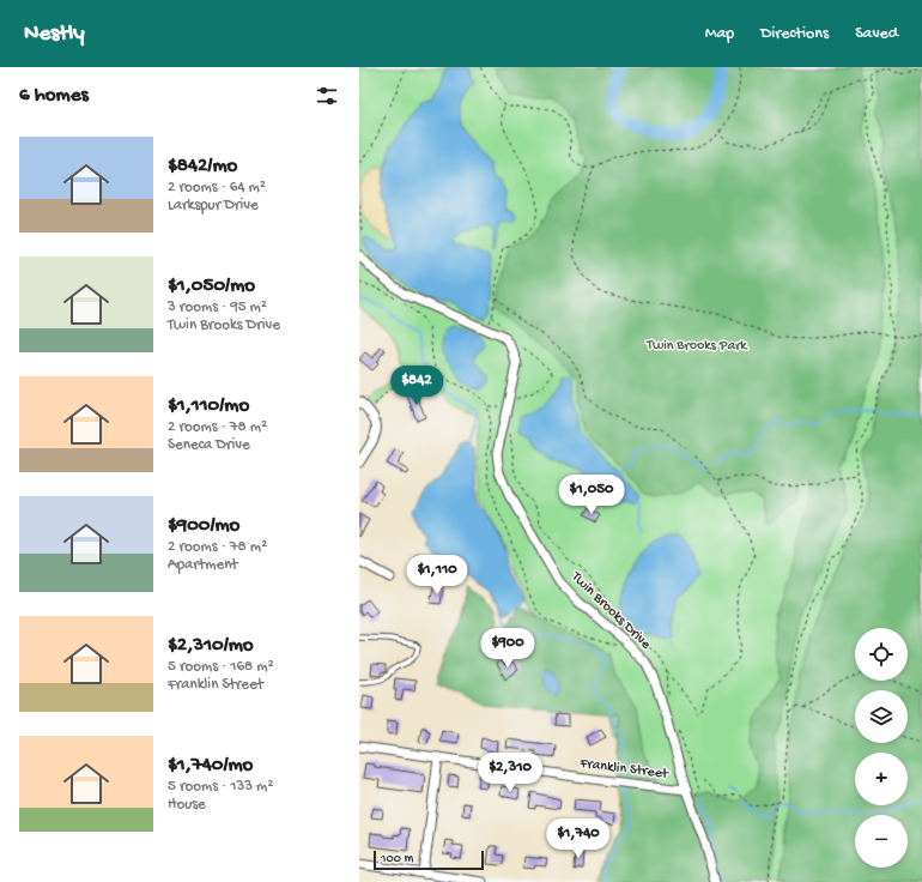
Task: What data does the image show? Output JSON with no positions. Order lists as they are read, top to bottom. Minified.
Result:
{"streets":{"street":["Twin Brooks Drive","Franklin Street"]},"crossings":[["Twin Brooks Drive","Franklin Street"]],"parks":["Twin Brooks Park"],"scale_bar":"100 m","page":{"header":"Nestly","nav":["Map","Directions","Saved"],"heading":"6 homes","list":[{"name":"$842/mo","note":"2 rooms · 64 m² · Larkspur Drive"},{"name":"$1,050/mo","note":"3 rooms · 95 m² · Twin Brooks Drive"},{"name":"$1,110/mo","note":"2 rooms · 78 m² · Seneca Drive"},{"name":"$900/mo","note":"2 rooms · 78 m² · Apartment"},{"name":"$2,310/mo","note":"5 rooms · 168 m² · Franklin Street"},{"name":"$1,740/mo","note":"5 rooms · 133 m² · House"}],"price":["$842","$1,050","$1,110","$900","$2,310","$1,740"],"map_buttons":["+","−"],"scale":"100 m"}}
